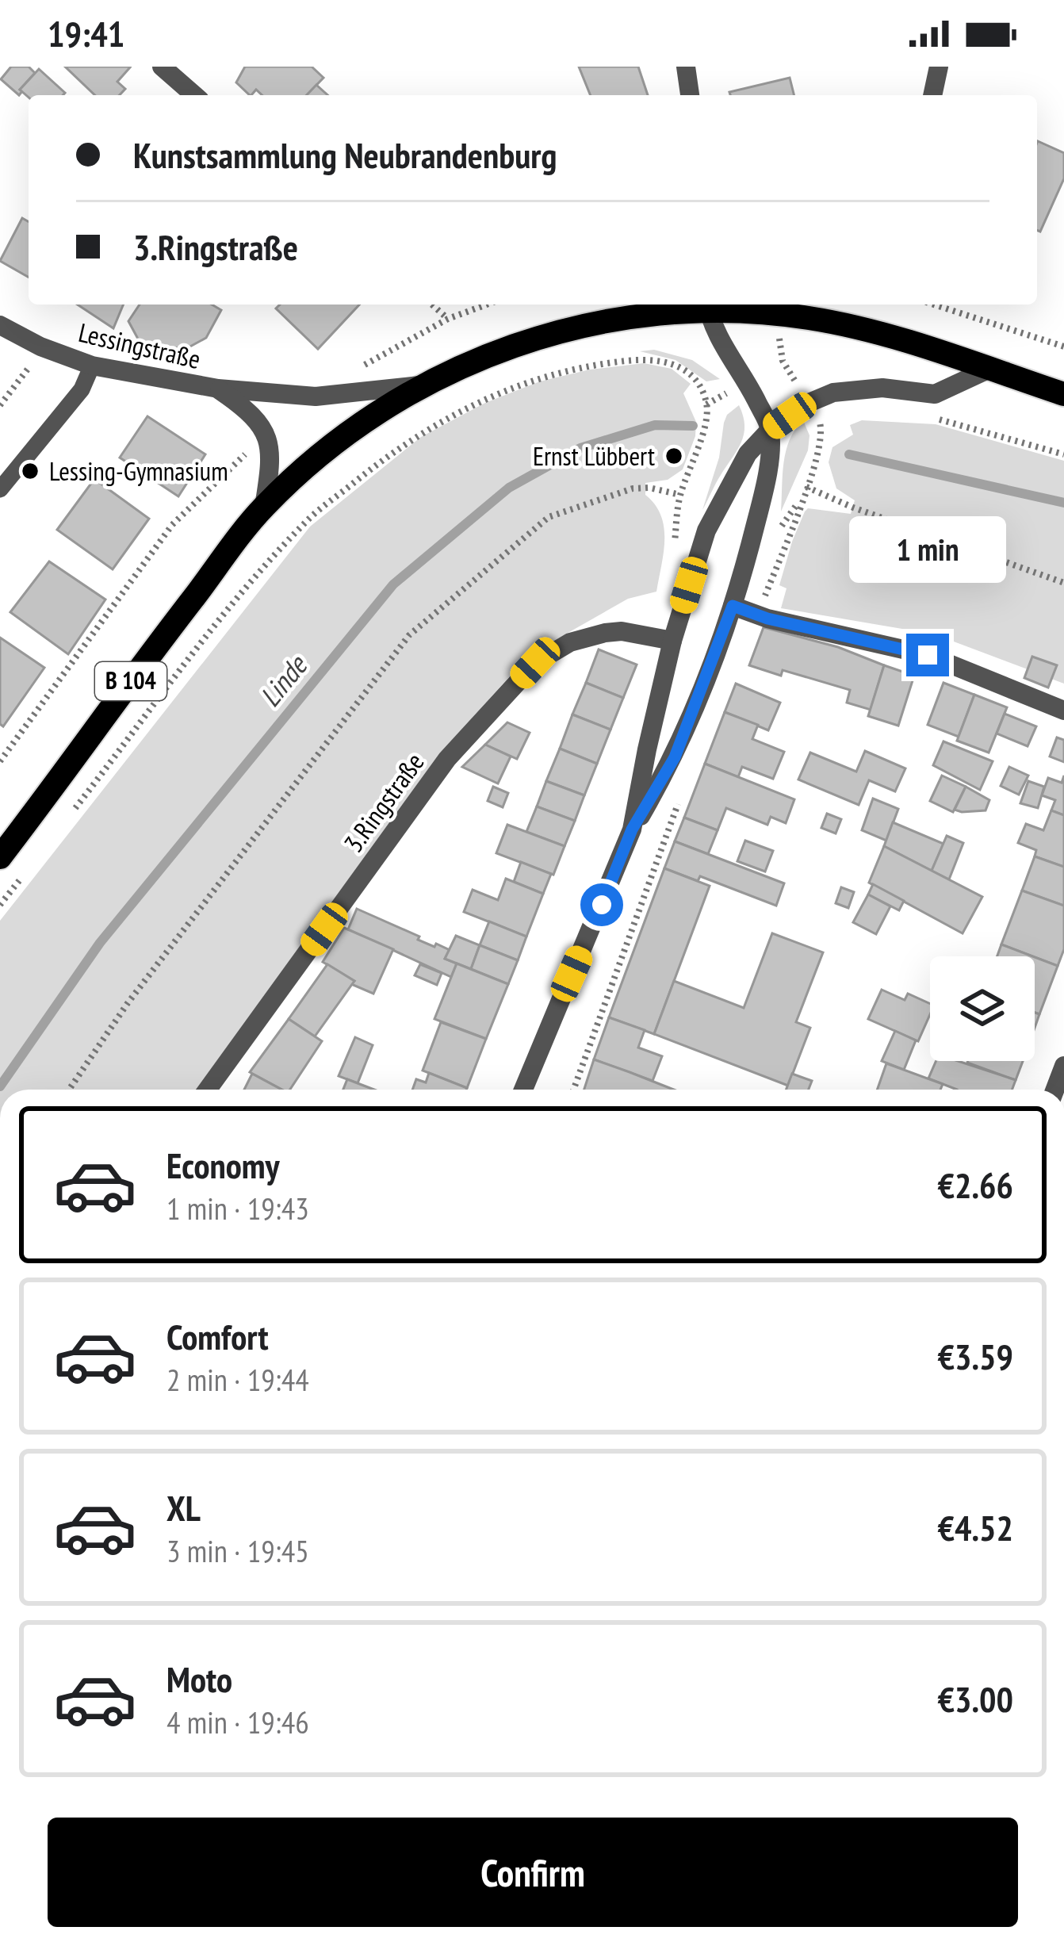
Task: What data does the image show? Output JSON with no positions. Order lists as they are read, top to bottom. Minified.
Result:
{"streets":{"main road":["B 104"],"street":["Lessingstraße","3.Ringstraße"]},"crossings":[["Lessingstraße","B 104"]],"water":["Linde"],"places":["Ernst Lübbert","Lessing-Gymnasium"],"page":{"status":"19:41","banner":["Kunstsammlung Neubrandenburg","3.Ringstraße"],"bubble":"1 min","list":[{"name":"Economy","note":"1 min · 19:43","value":"€2.66"},{"name":"Comfort","note":"2 min · 19:44","value":"€3.59"},{"name":"XL","note":"3 min · 19:45","value":"€4.52"},{"name":"Moto","note":"4 min · 19:46","value":"€3.00"}],"buttons":"Confirm"}}
